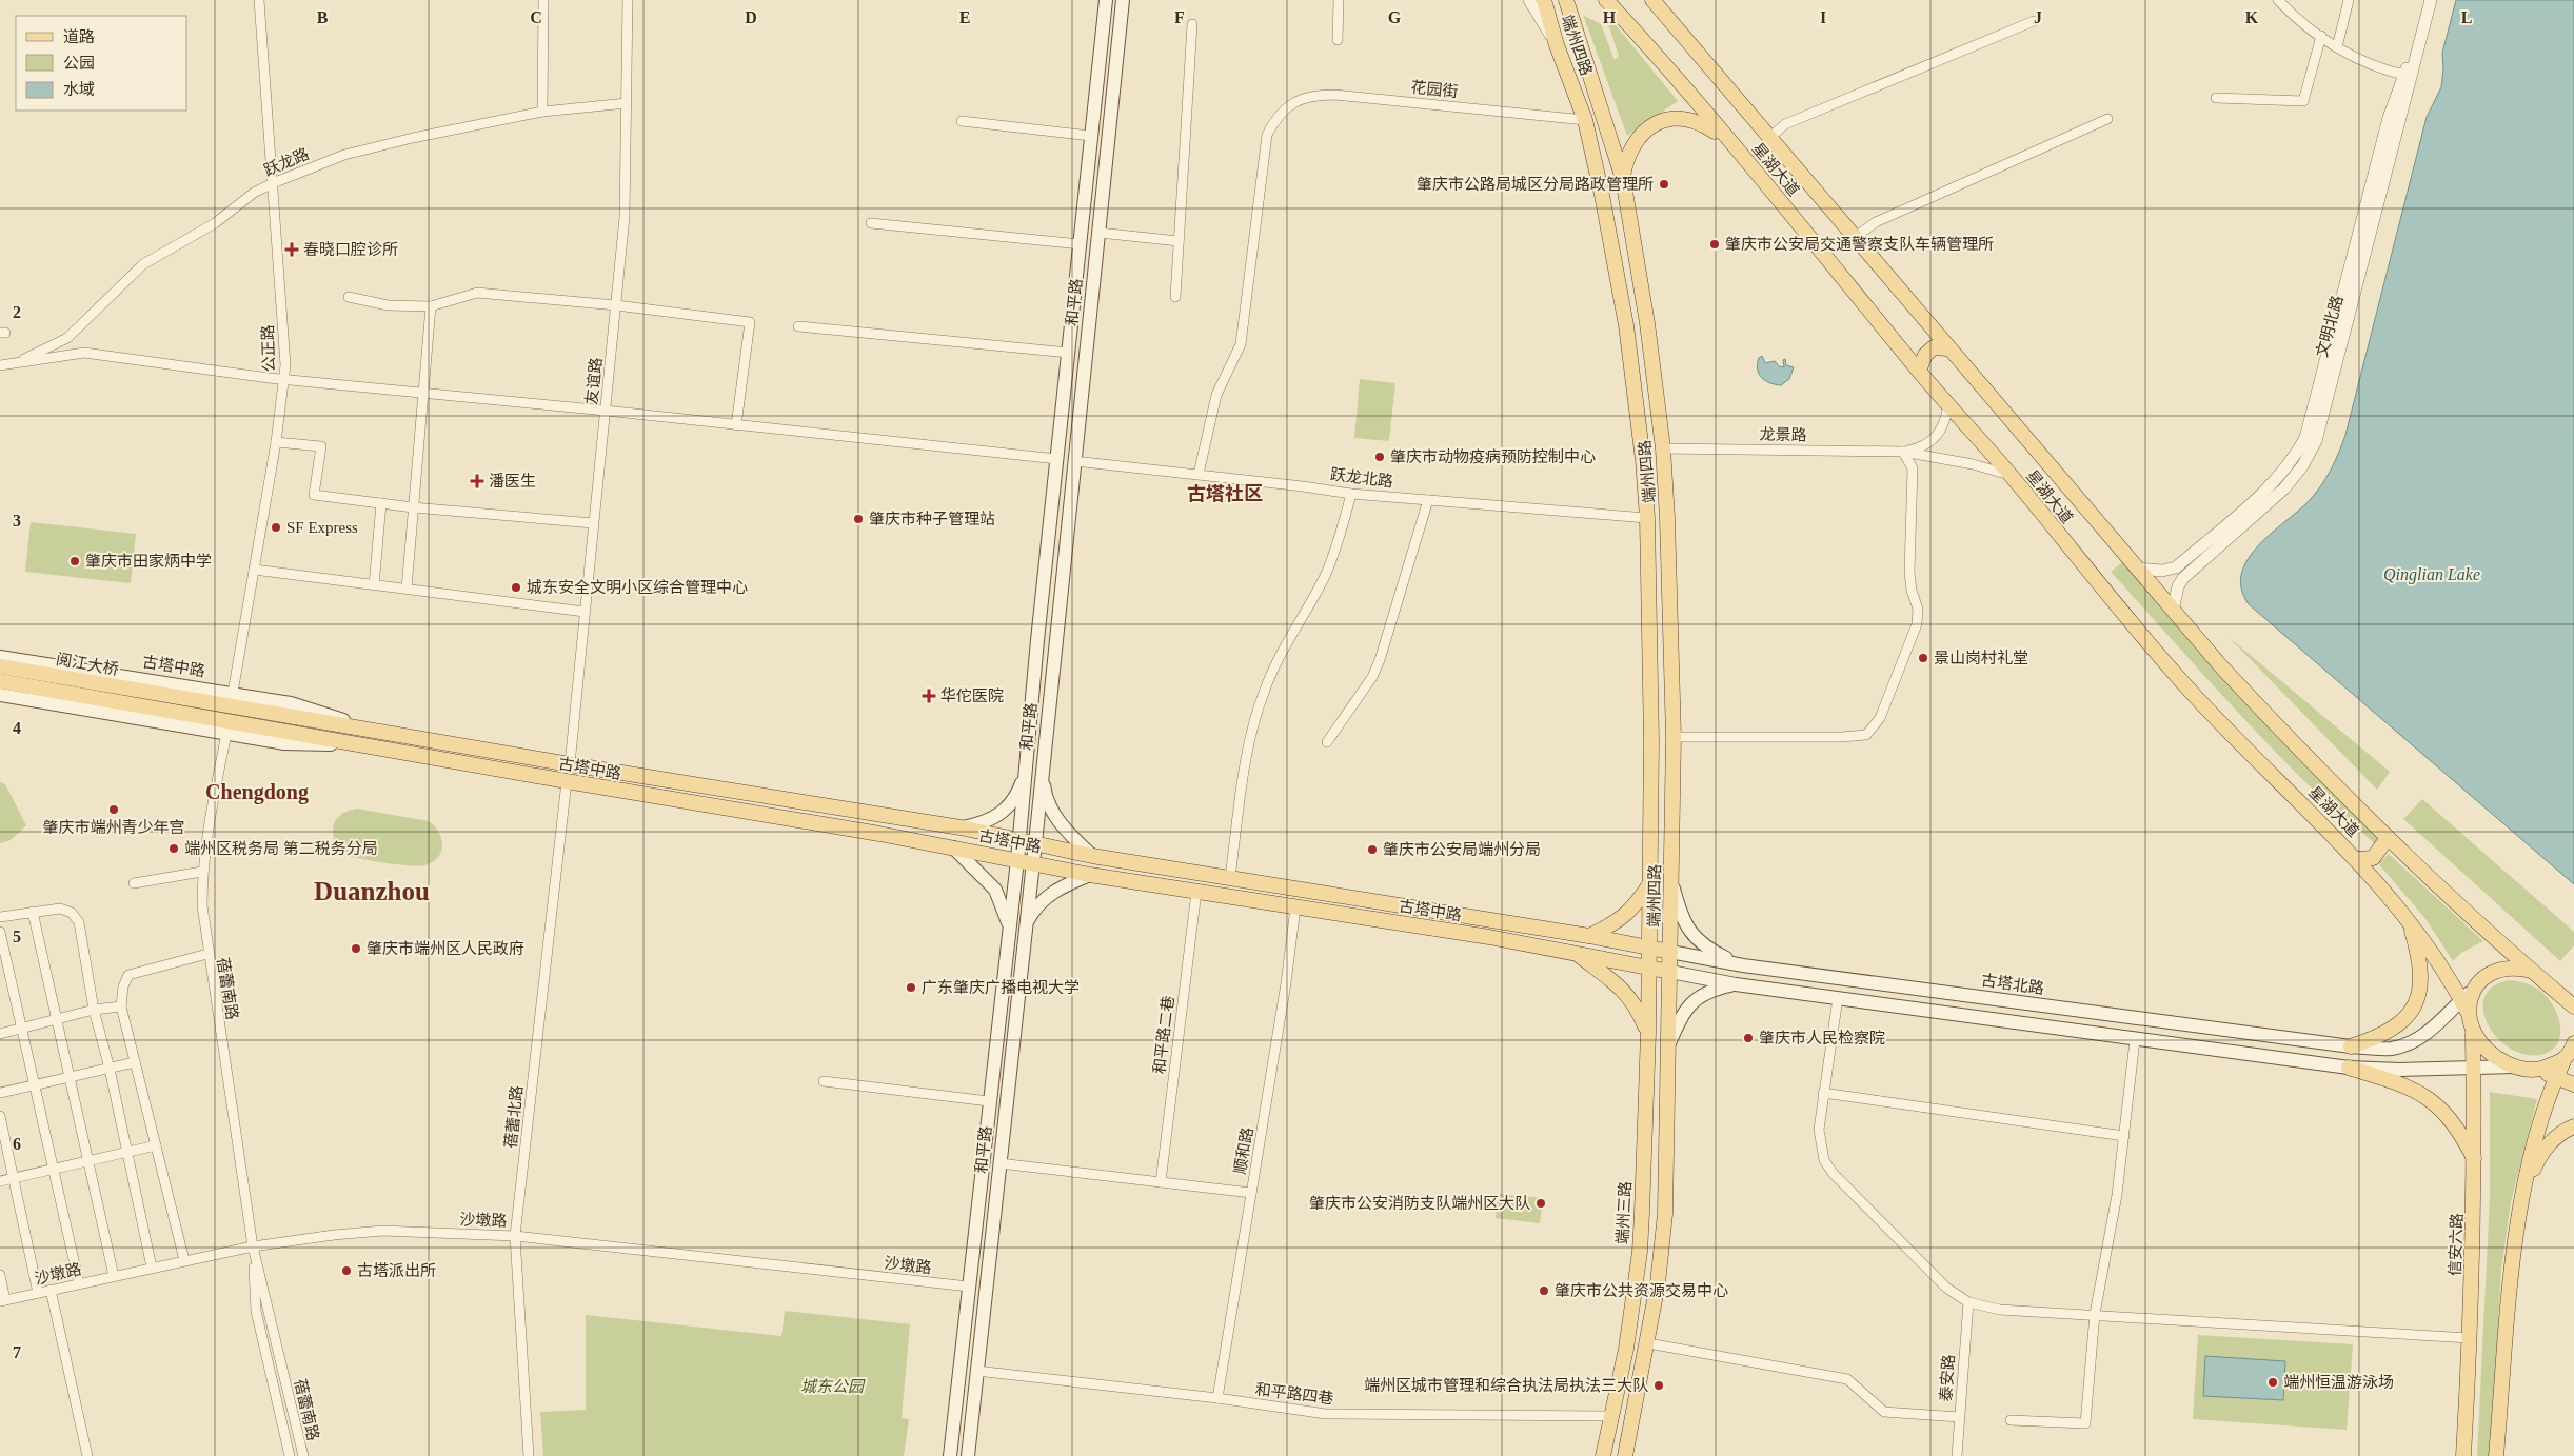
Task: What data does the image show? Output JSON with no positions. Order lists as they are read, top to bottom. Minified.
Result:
{"streets":{"main road":["端州四路","星湖大道","和平路","阅江大桥","古塔中路","古塔北路","端州三路","信安六路"],"street":["花园街","跃龙路","文明北路","公正路","友谊路","龙景路","跃龙北路","蓓蕾南路","和平路二巷","蓓蕾北路","顺和路","沙墩路","泰安路","和平路四巷"]},"crossings":[["端州四路","花园街"],["端州四路","龙景路"],["端州四路","跃龙北路"],["端州四路","古塔中路"],["端州四路","古塔北路"],["端州四路","端州三路"],["花园街","跃龙北路"],["跃龙路","公正路"],["跃龙路","友谊路"],["星湖大道","文明北路"],["星湖大道","古塔北路"],["星湖大道","信安六路"],["和平路","跃龙北路"],["和平路","古塔中路"],["和平路","沙墩路"],["和平路","和平路四巷"],["公正路","古塔中路"],["友谊路","古塔中路"],["阅江大桥","古塔中路"],["古塔中路","古塔北路"],["古塔中路","蓓蕾南路"],["古塔中路","和平路二巷"],["古塔中路","蓓蕾北路"],["古塔中路","顺和路"],["古塔中路","端州三路"],["古塔北路","信安六路"],["蓓蕾南路","沙墩路"],["蓓蕾北路","沙墩路"],["顺和路","和平路四巷"],["端州三路","和平路四巷"]],"districts":["古塔社区","Chengdong","Duanzhou"],"water":["Qinglian Lake"],"parks":["城东公园"],"places":{"other":["肇庆市公路局城区分局路政管理所","肇庆市公安局交通警察支队车辆管理所","肇庆市动物疫病预防控制中心","肇庆市种子管理站","SF Express","肇庆市田家炳中学","城东安全文明小区综合管理中心","景山岗村礼堂","肇庆市端州青少年宫","端州区税务局 第二税务分局","肇庆市公安局端州分局","肇庆市端州区人民政府","广东肇庆广播电视大学","肇庆市人民检察院","肇庆市公安消防支队端州区大队","古塔派出所","肇庆市公共资源交易中心","端州恒温游泳场","端州区城市管理和综合执法局执法三大队"],"health":["春晓口腔诊所","潘医生","华佗医院"]},"legend":["道路","公园","水域"],"grid":{"columns":["B","C","D","E","F","G","H","I","J","K","L"],"rows":["2","3","4","5","6","7"]}}
